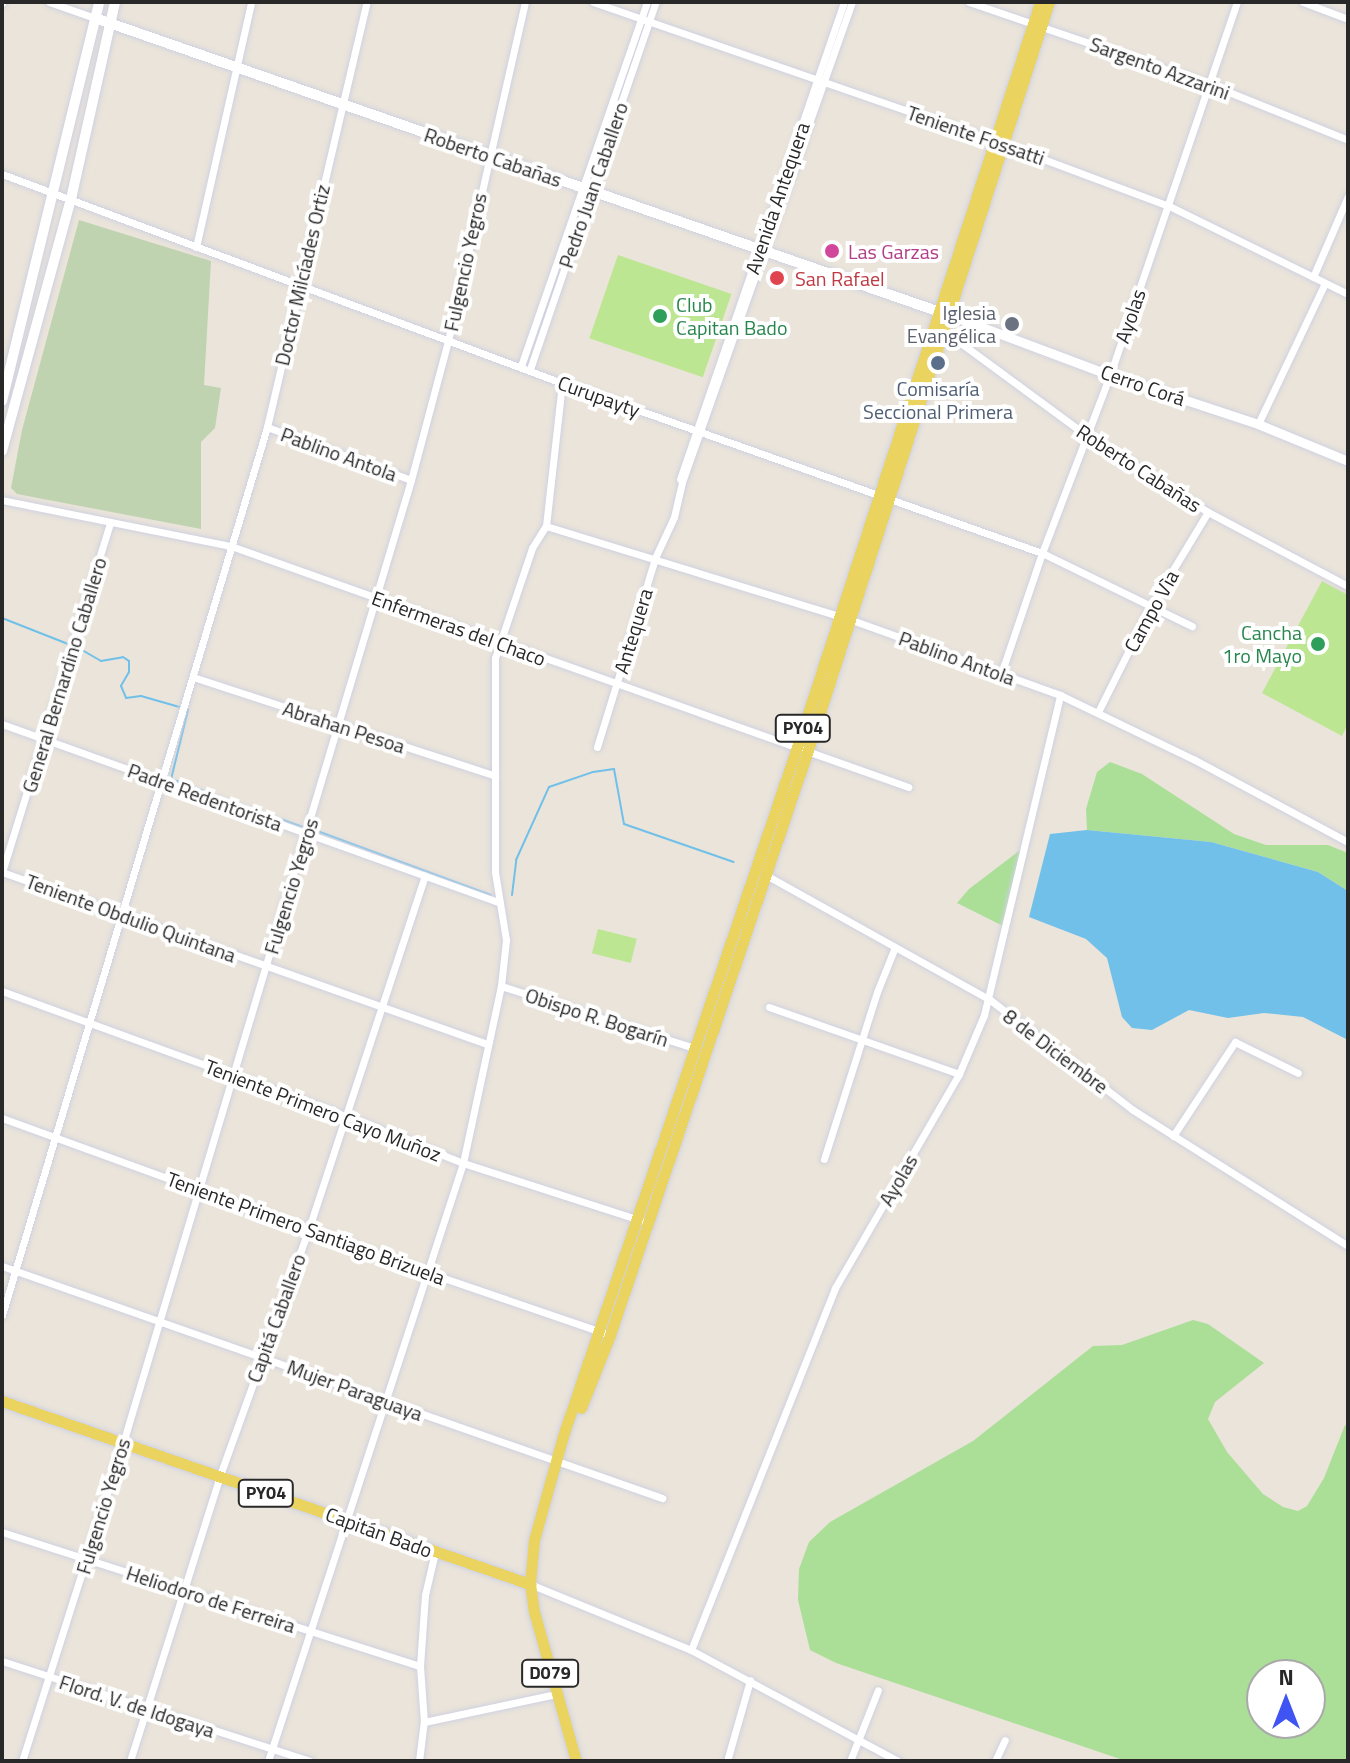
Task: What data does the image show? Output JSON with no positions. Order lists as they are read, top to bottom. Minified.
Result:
{"streets":{"main road":["Roberto Cabañas","PY04","Capitán Bado","D079"],"street":["Sargento Azzarini","Teniente Fossatti","Pedro Juan Caballero","Avenida Antequera","Fulgencio Yegros","Doctor Milcíades Ortiz","Ayolas","Cerro Corá","Curupayty","Pablino Antola","Campo Vìa","Enfermeras del Chaco","Antequera","General Bernardino Caballero","Abrahan Pesoa","Padre Redentorista","Teniente Obdulio Quintana","Obispo R. Bogarín","8 de Diciembre","Teniente Primero Cayo Muñoz","Teniente Primero Santiago Brizuela","Capitá Caballero","Mujer Paraguaya","Heliodoro de Ferreira","Flord. V. de Idogaya"]},"crossings":[["Sargento Azzarini","Ayolas"],["Sargento Azzarini","PY04"],["Teniente Fossatti","Pedro Juan Caballero"],["Teniente Fossatti","Avenida Antequera"],["Teniente Fossatti","Ayolas"],["Teniente Fossatti","PY04"],["Roberto Cabañas","Pedro Juan Caballero"],["Roberto Cabañas","Avenida Antequera"],["Roberto Cabañas","Fulgencio Yegros"],["Roberto Cabañas","Doctor Milcíades Ortiz"],["Roberto Cabañas","Ayolas"],["Roberto Cabañas","Cerro Corá"],["Roberto Cabañas","Campo Vìa"],["Roberto Cabañas","PY04"],["Pedro Juan Caballero","Curupayty"],["Avenida Antequera","Curupayty"],["Avenida Antequera","Antequera"],["Fulgencio Yegros","Curupayty"],["Fulgencio Yegros","Pablino Antola"],["Fulgencio Yegros","Enfermeras del Chaco"],["Fulgencio Yegros","Abrahan Pesoa"],["Fulgencio Yegros","Padre Redentorista"],["Fulgencio Yegros","Teniente Obdulio Quintana"],["Fulgencio Yegros","Teniente Primero Cayo Muñoz"],["Fulgencio Yegros","Teniente Primero Santiago Brizuela"],["Fulgencio Yegros","Mujer Paraguaya"],["Fulgencio Yegros","Capitán Bado"],["Fulgencio Yegros","Heliodoro de Ferreira"],["Fulgencio Yegros","Flord. V. de Idogaya"],["Doctor Milcíades Ortiz","Curupayty"],["Doctor Milcíades Ortiz","Pablino Antola"],["Doctor Milcíades Ortiz","Enfermeras del Chaco"],["Doctor Milcíades Ortiz","Abrahan Pesoa"],["Doctor Milcíades Ortiz","Padre Redentorista"],["Doctor Milcíades Ortiz","Teniente Obdulio Quintana"],["Doctor Milcíades Ortiz","Teniente Primero Cayo Muñoz"],["Doctor Milcíades Ortiz","Teniente Primero Santiago Brizuela"],["Doctor Milcíades Ortiz","Mujer Paraguaya"],["Ayolas","Cerro Corá"],["Ayolas","Curupayty"],["Ayolas","Pablino Antola"],["Ayolas","8 de Diciembre"],["Cerro Corá","PY04"],["Curupayty","Campo Vìa"],["Curupayty","PY04"],["Pablino Antola","Campo Vìa"],["Pablino Antola","Antequera"],["Pablino Antola","PY04"],["Enfermeras del Chaco","Antequera"],["Enfermeras del Chaco","General Bernardino Caballero"],["Enfermeras del Chaco","PY04"],["General Bernardino Caballero","Padre Redentorista"],["General Bernardino Caballero","Teniente Obdulio Quintana"],["PY04","Obispo R. Bogarín"],["PY04","8 de Diciembre"],["PY04","Teniente Primero Cayo Muñoz"],["PY04","Teniente Primero Santiago Brizuela"],["PY04","Mujer Paraguaya"],["PY04","Capitán Bado"],["PY04","D079"],["Padre Redentorista","Capitá Caballero"],["Teniente Obdulio Quintana","Capitá Caballero"],["Teniente Primero Cayo Muñoz","Capitá Caballero"],["Teniente Primero Santiago Brizuela","Capitá Caballero"],["Capitá Caballero","Mujer Paraguaya"],["Capitá Caballero","Capitán Bado"],["Capitá Caballero","Heliodoro de Ferreira"],["Capitá Caballero","Flord. V. de Idogaya"],["Capitán Bado","D079"]],"places":["Las Garzas","San Rafael","Club Capitan Bado","Iglesia Evangélica","Comisaría Seccional Primera","Cancha 1ro Mayo"],"north":"top"}
